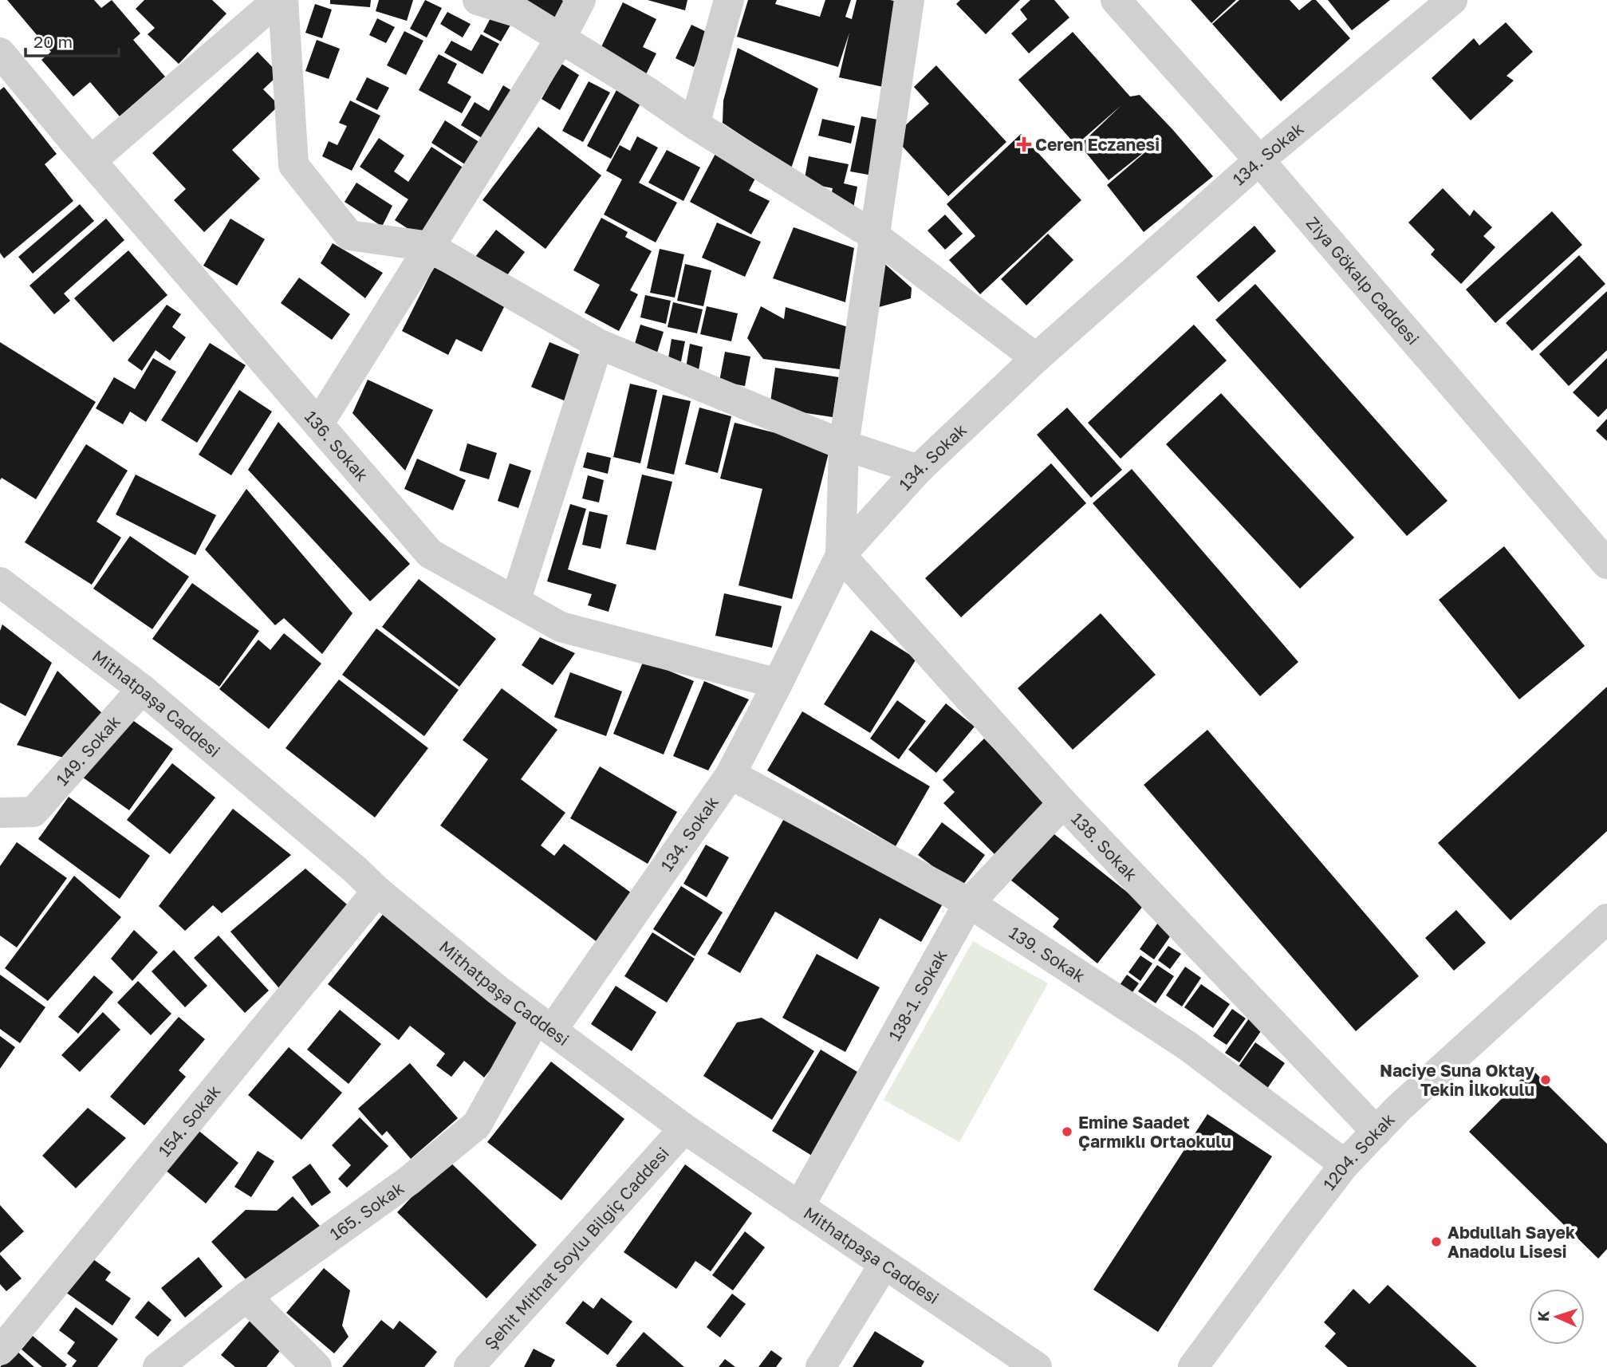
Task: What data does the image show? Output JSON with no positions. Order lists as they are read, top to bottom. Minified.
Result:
{"streets":{"street":["134. Sokak","Ziya Gökalp Caddesi","136. Sokak","Mithatpaşa Caddesi","149. Sokak","138. Sokak","139. Sokak","138-1. Sokak","154. Sokak","1204. Sokak","165. Sokak","Şehit Mithat Soylu Bilgiç Caddesi"]},"crossings":[["134. Sokak","Ziya Gökalp Caddesi"],["134. Sokak","136. Sokak"],["134. Sokak","Mithatpaşa Caddesi"],["134. Sokak","138. Sokak"],["134. Sokak","139. Sokak"],["134. Sokak","165. Sokak"],["Mithatpaşa Caddesi","149. Sokak"],["Mithatpaşa Caddesi","138-1. Sokak"],["Mithatpaşa Caddesi","154. Sokak"],["Mithatpaşa Caddesi","165. Sokak"],["Mithatpaşa Caddesi","Şehit Mithat Soylu Bilgiç Caddesi"],["138. Sokak","138-1. Sokak"],["138. Sokak","1204. Sokak"],["139. Sokak","138-1. Sokak"],["139. Sokak","1204. Sokak"]],"places":{"health":["Ceren Eczanesi"],"other":["Naciye Suna Oktay Tekin İlkokulu","Emine Saadet Çarmıklı Ortaokulu","Abdullah Sayek Anadolu Lisesi"]},"scale_bar":"20 m","north":"left"}
